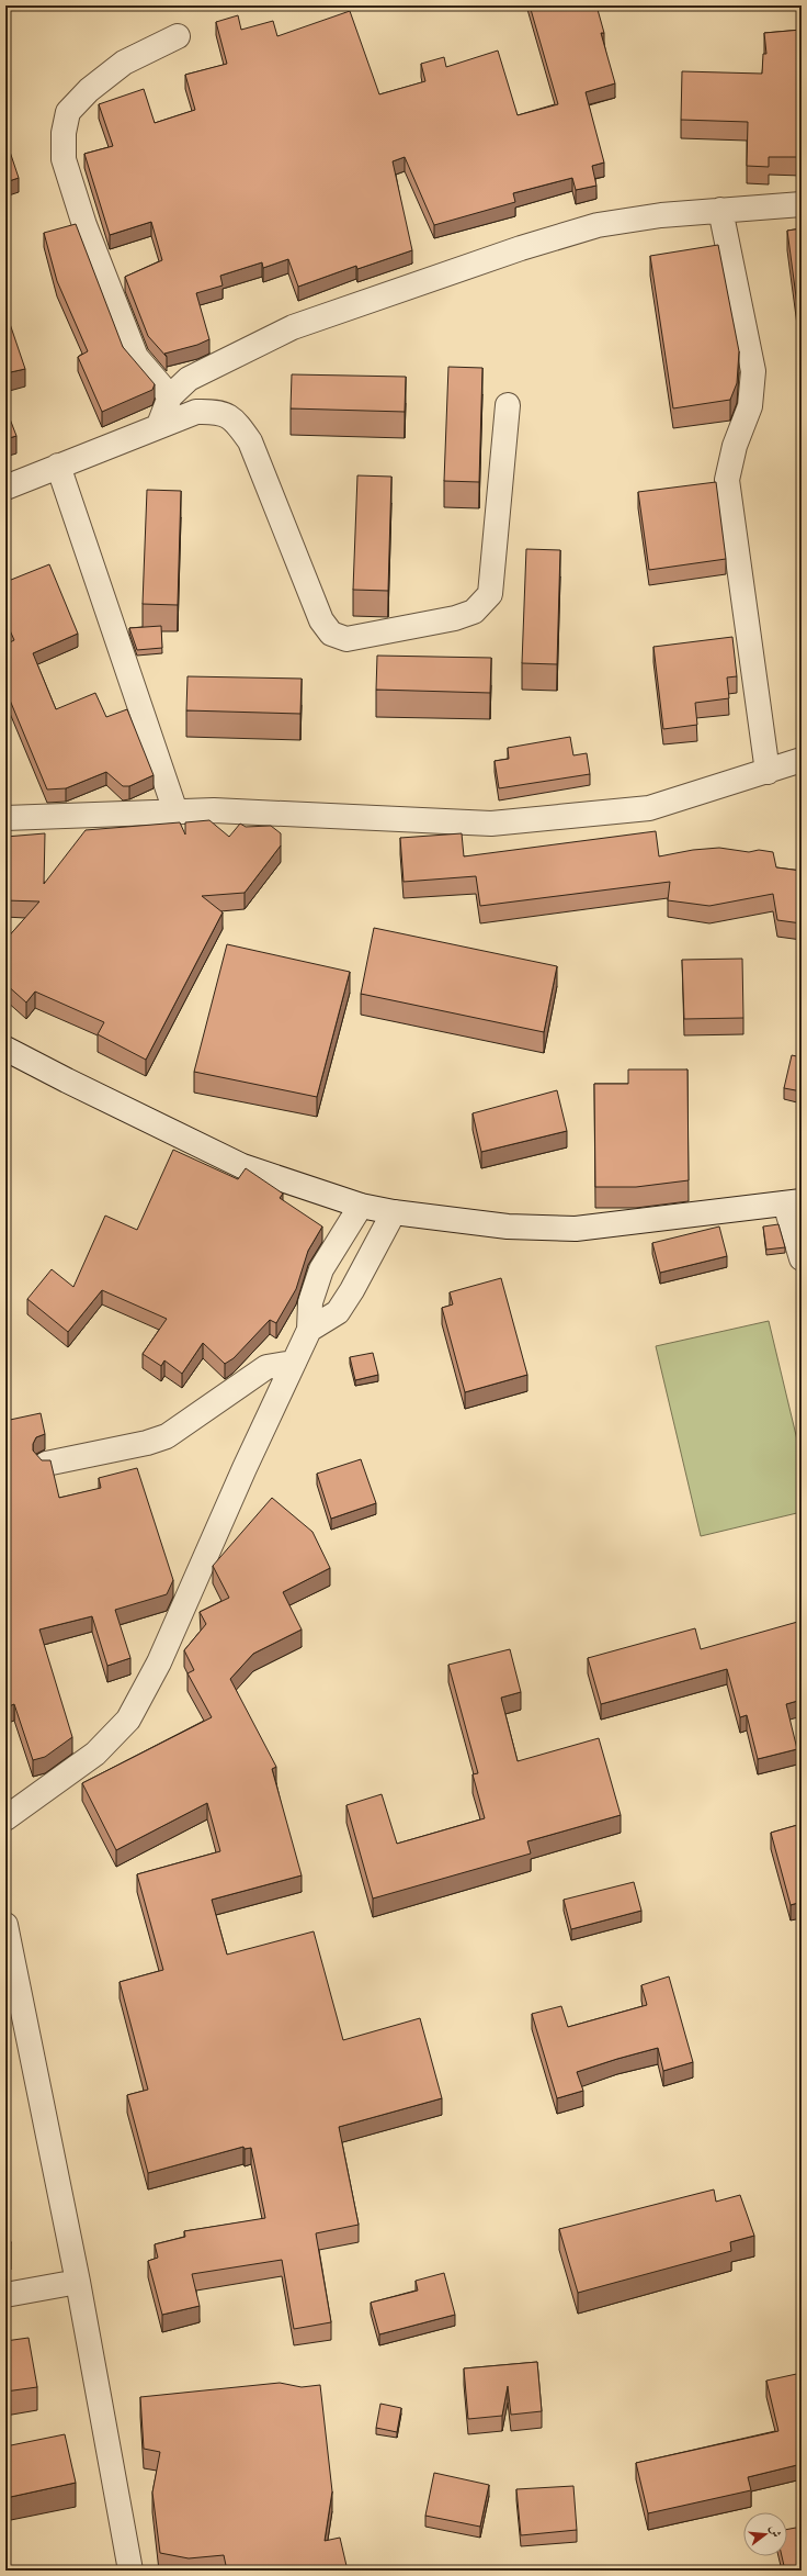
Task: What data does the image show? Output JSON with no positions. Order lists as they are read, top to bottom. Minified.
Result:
{"north":"right"}
